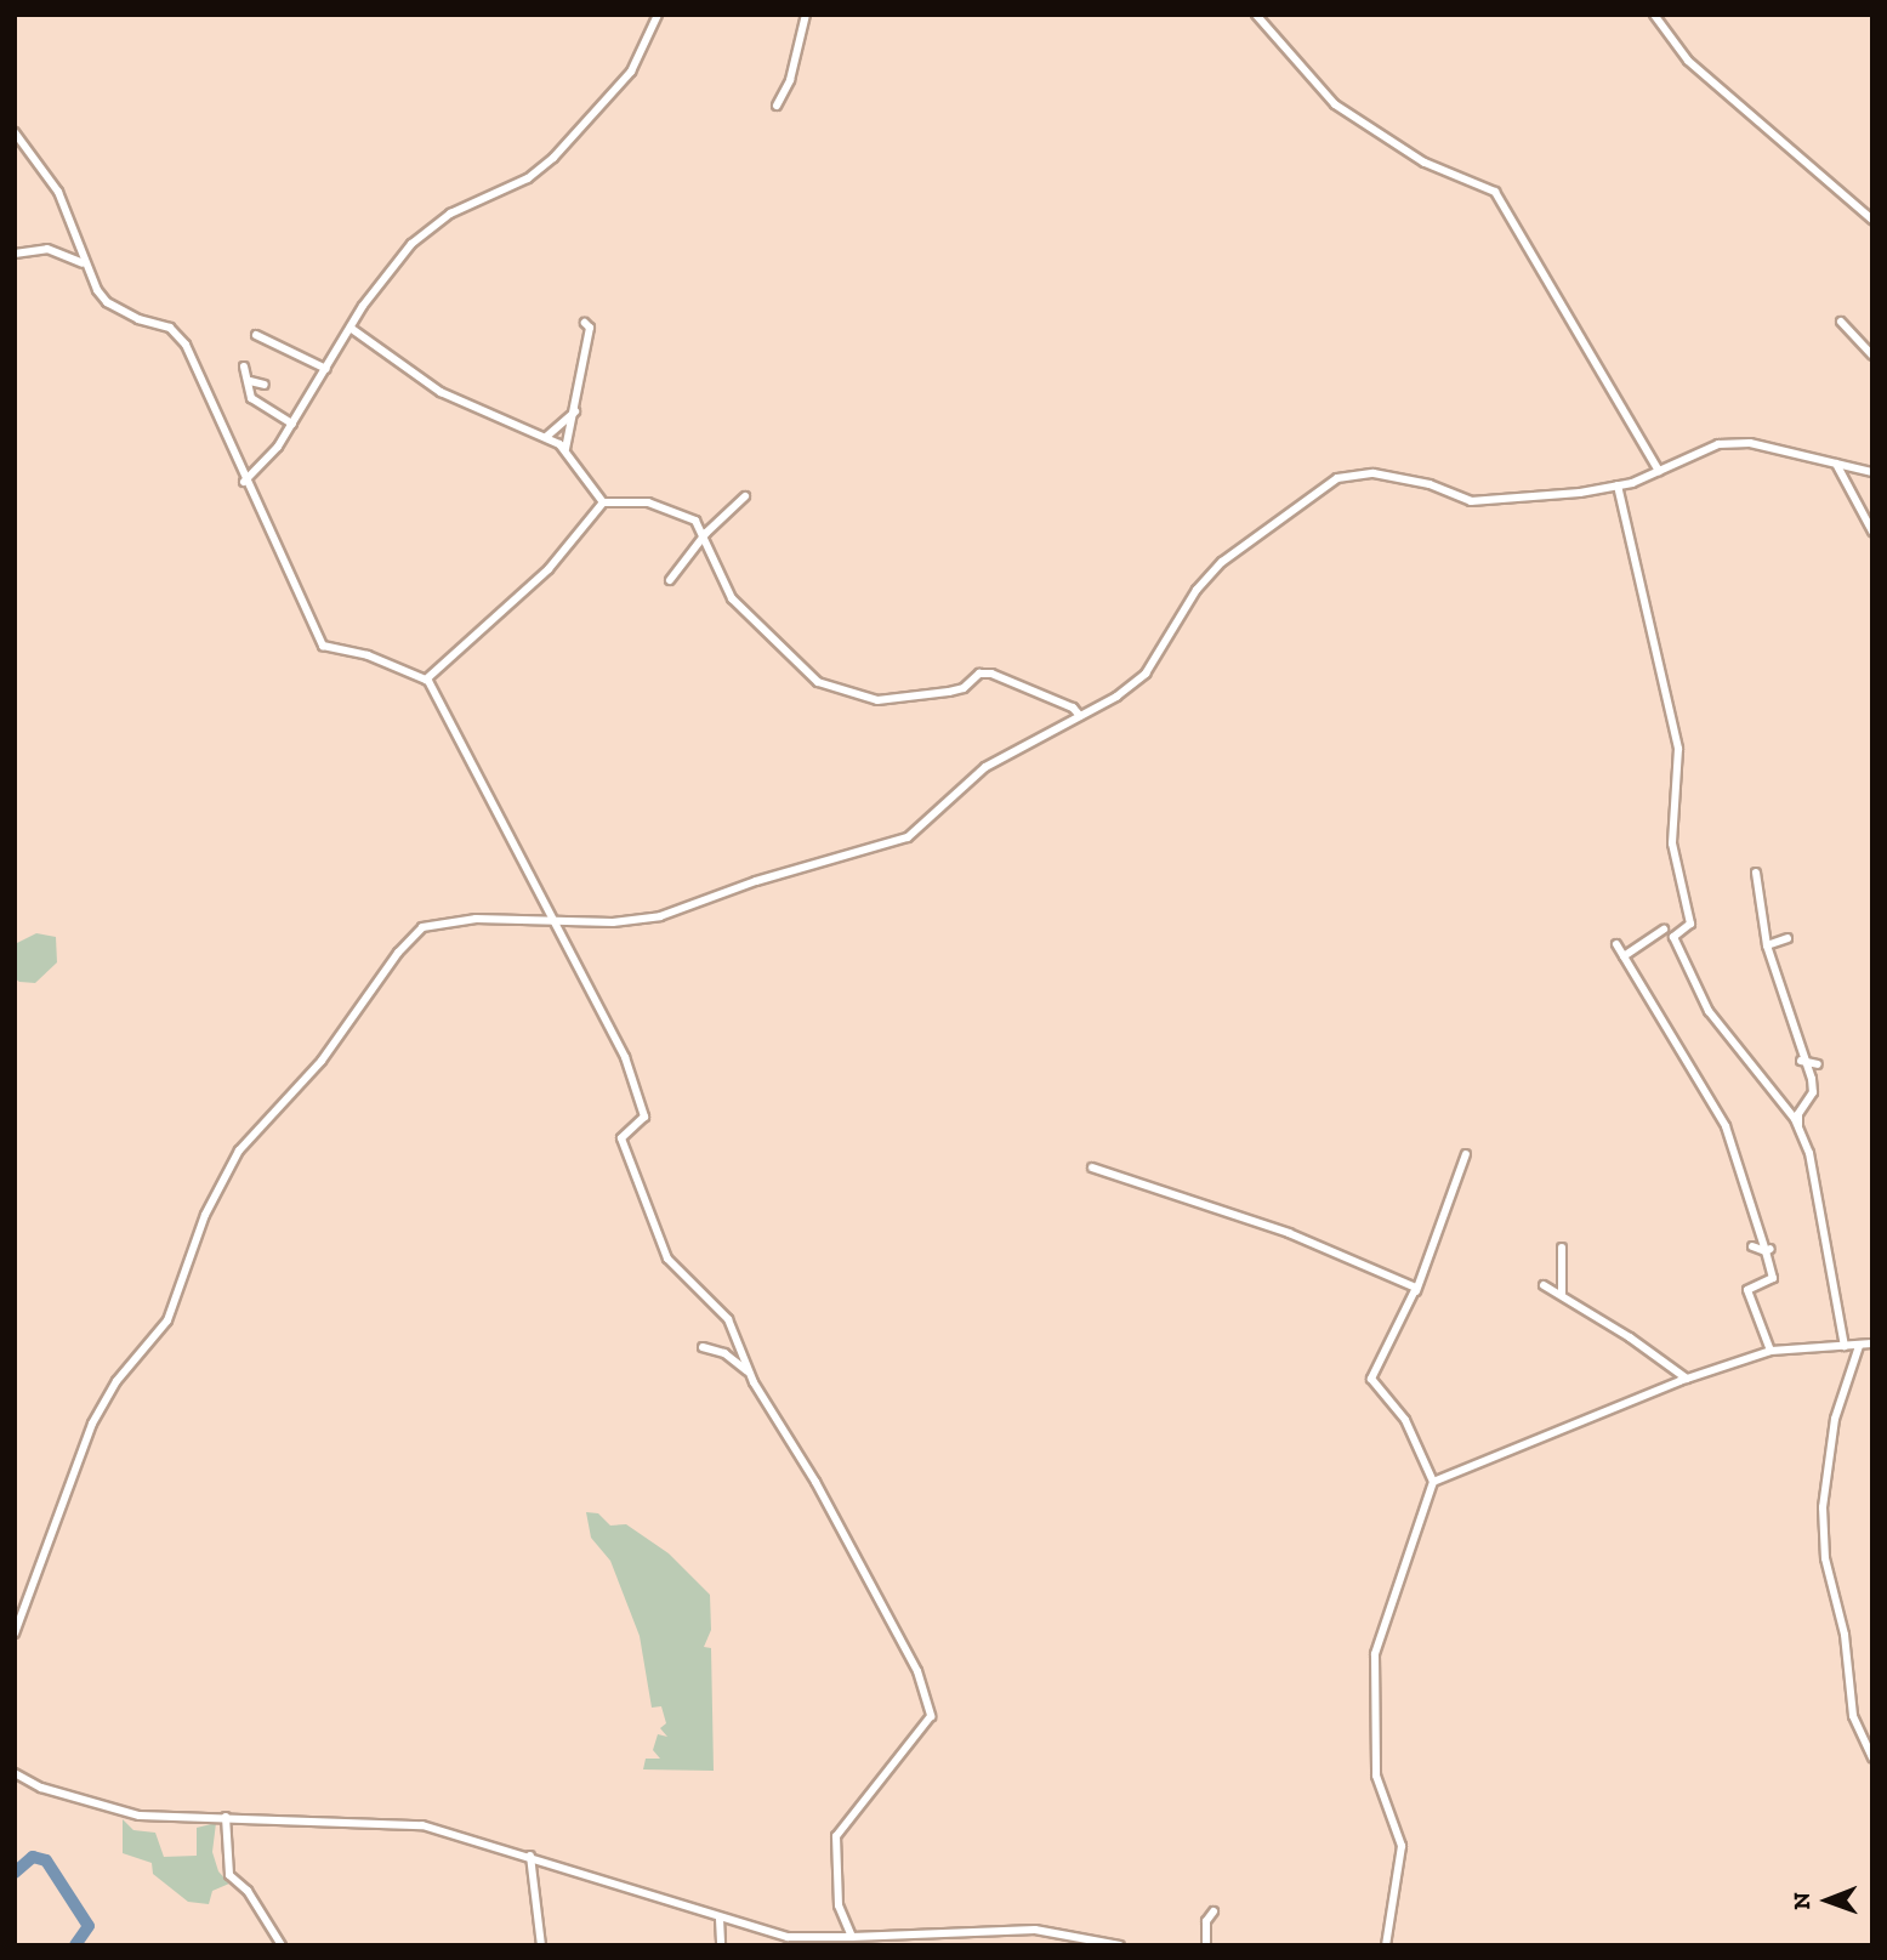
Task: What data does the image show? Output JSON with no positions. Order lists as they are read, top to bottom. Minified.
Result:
{"north":"left"}
